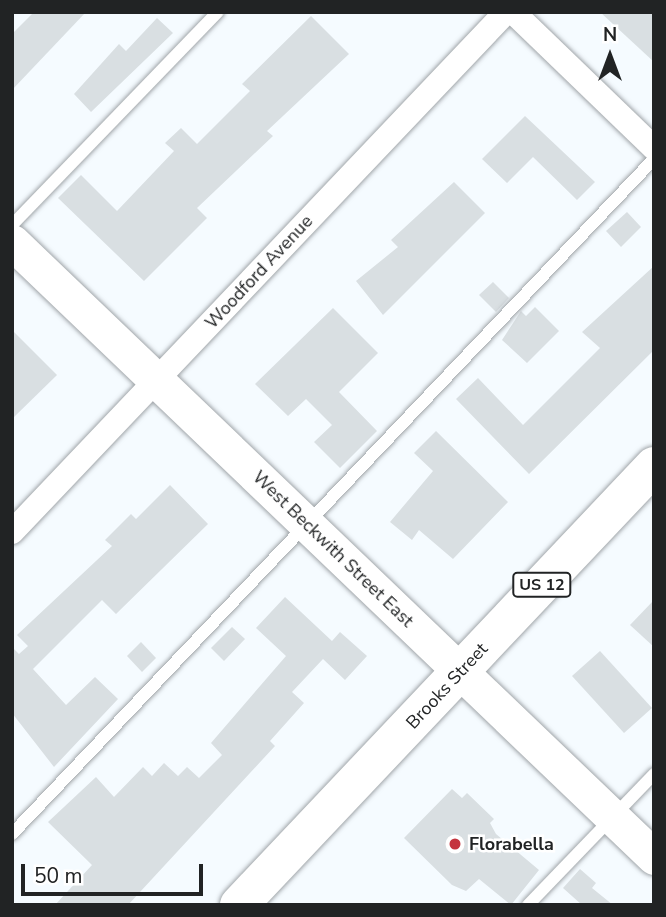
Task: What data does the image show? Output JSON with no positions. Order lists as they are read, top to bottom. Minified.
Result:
{"streets":{"highway":["US 12","Brooks Street"],"street":["Woodford Avenue","West Beckwith Street East"]},"crossings":[["Woodford Avenue","West Beckwith Street East"],["West Beckwith Street East","Brooks Street"]],"places":["Florabella"],"scale_bar":"50 m","north":"top"}
